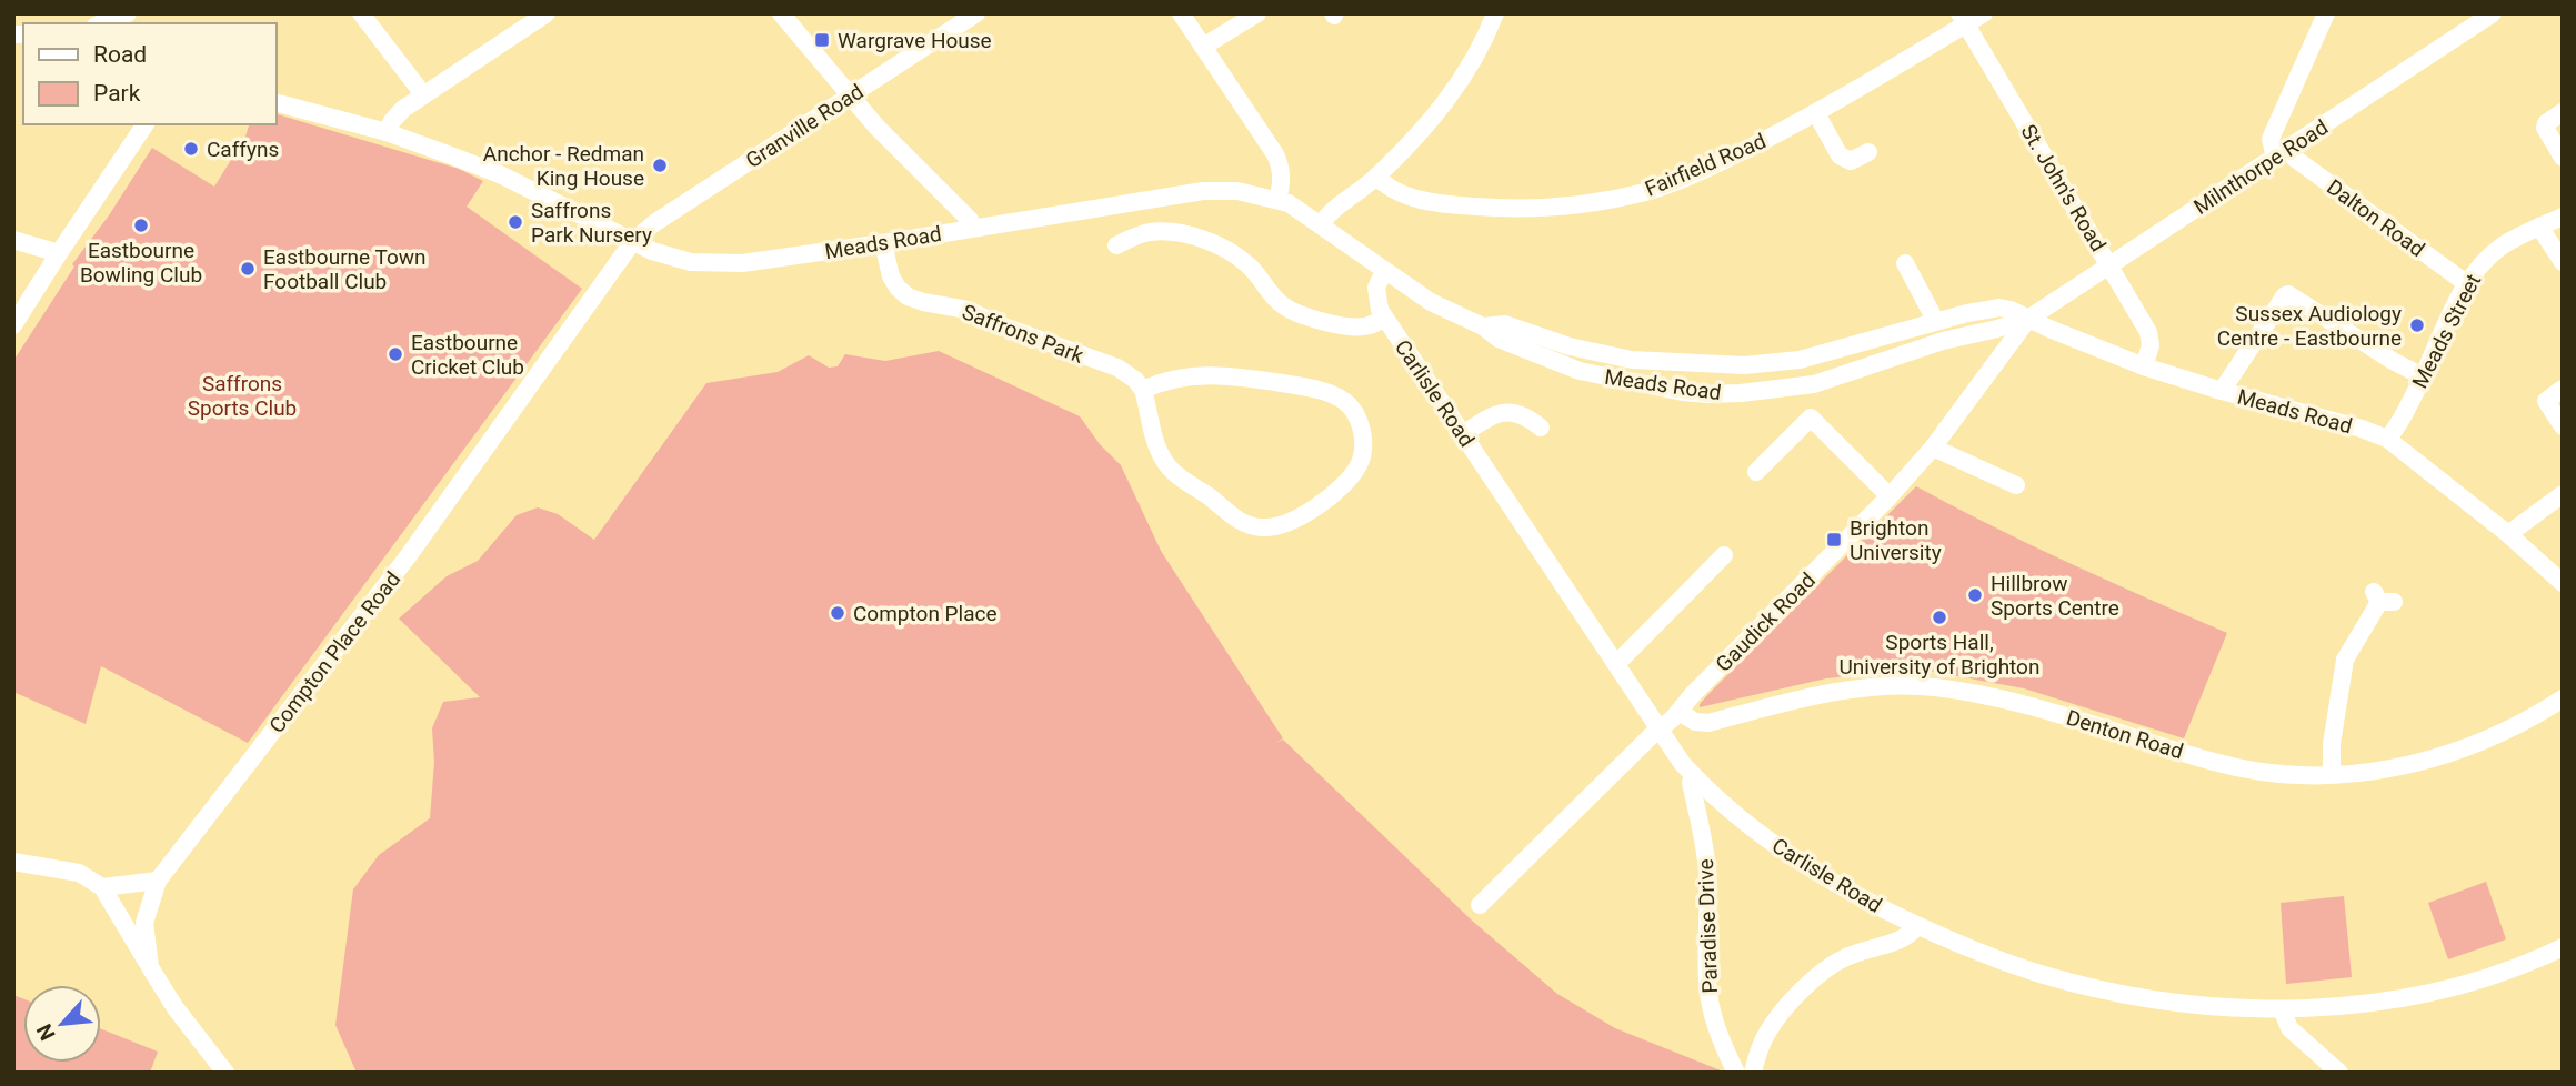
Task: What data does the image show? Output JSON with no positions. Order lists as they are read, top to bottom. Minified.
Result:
{"streets":{"street":["Granville Road","Fairfield Road","Milnthorpe Road","St. John's Road","Dalton Road","Meads Road","Meads Street","Saffrons Park","Carlisle Road","Gaudick Road","Compton Place Road","Denton Road","Paradise Drive"]},"crossings":[["Granville Road","Meads Road"],["Granville Road","Compton Place Road"],["Fairfield Road","St. John's Road"],["Milnthorpe Road","St. John's Road"],["Milnthorpe Road","Dalton Road"],["Milnthorpe Road","Meads Road"],["Milnthorpe Road","Gaudick Road"],["St. John's Road","Meads Road"],["Dalton Road","Meads Street"],["Meads Road","Meads Street"],["Meads Road","Saffrons Park"],["Meads Road","Carlisle Road"],["Meads Road","Gaudick Road"],["Meads Road","Compton Place Road"],["Carlisle Road","Gaudick Road"],["Carlisle Road","Paradise Drive"],["Gaudick Road","Denton Road"]],"parks":["Saffrons Sports Club"],"places":{"transit":["Wargrave House","Brighton University"],"other":["Caffyns","Anchor - Redman King House","Saffrons Park Nursery","Eastbourne Bowling Club","Eastbourne Town Football Club","Sussex Audiology Centre - Eastbourne","Eastbourne Cricket Club","Hillbrow Sports Centre","Compton Place","Sports Hall, University of Brighton"]},"legend":["Road","Park"],"north":"bottom left"}
